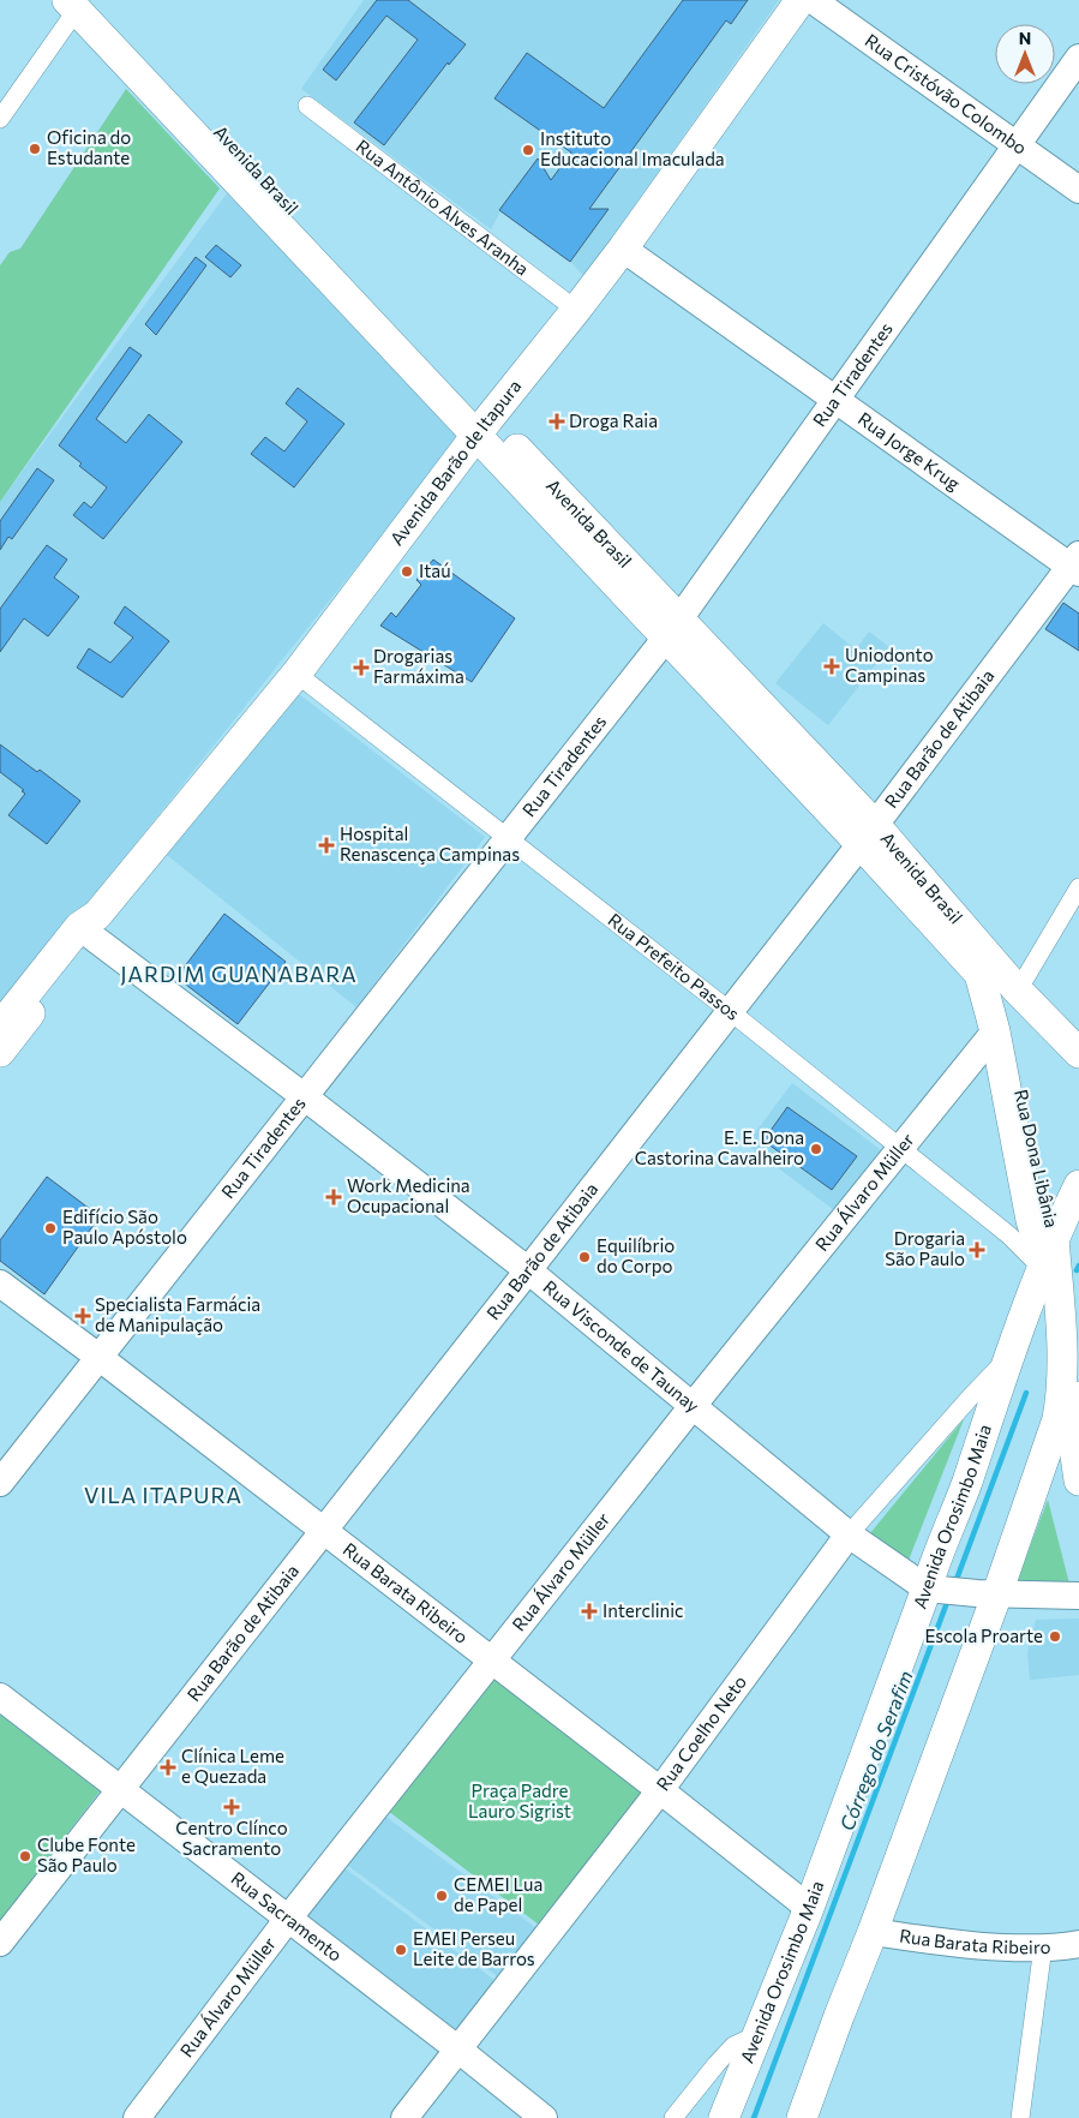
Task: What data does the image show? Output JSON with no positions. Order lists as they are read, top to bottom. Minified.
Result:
{"streets":{"main road":["Rua Cristóvão Colombo","Avenida Brasil","Rua Tiradentes","Rua Jorge Krug","Avenida Barão de Itapura","Rua Barão de Atibaia","Rua Dona Libânia","Rua Álvaro Müller","Rua Visconde de Taunay","Avenida Orosimbo Maia","Rua Barata Ribeiro","Rua Coelho Neto","Rua Sacramento"],"street":["Rua Antônio Alves Aranha","Rua Prefeito Passos"]},"crossings":[["Rua Cristóvão Colombo","Rua Tiradentes"],["Avenida Brasil","Rua Tiradentes"],["Avenida Brasil","Avenida Barão de Itapura"],["Avenida Brasil","Rua Barão de Atibaia"],["Avenida Brasil","Rua Dona Libânia"],["Avenida Brasil","Rua Álvaro Müller"],["Rua Antônio Alves Aranha","Avenida Barão de Itapura"],["Rua Tiradentes","Rua Jorge Krug"],["Rua Tiradentes","Rua Prefeito Passos"],["Rua Tiradentes","Rua Visconde de Taunay"],["Rua Tiradentes","Rua Barata Ribeiro"],["Rua Jorge Krug","Avenida Barão de Itapura"],["Rua Jorge Krug","Rua Barão de Atibaia"],["Avenida Barão de Itapura","Rua Prefeito Passos"],["Avenida Barão de Itapura","Rua Visconde de Taunay"],["Rua Barão de Atibaia","Rua Prefeito Passos"],["Rua Barão de Atibaia","Rua Visconde de Taunay"],["Rua Barão de Atibaia","Rua Barata Ribeiro"],["Rua Barão de Atibaia","Rua Sacramento"],["Rua Prefeito Passos","Rua Dona Libânia"],["Rua Prefeito Passos","Rua Álvaro Müller"],["Rua Prefeito Passos","Avenida Orosimbo Maia"],["Rua Dona Libânia","Rua Álvaro Müller"],["Rua Dona Libânia","Avenida Orosimbo Maia"],["Rua Álvaro Müller","Rua Visconde de Taunay"],["Rua Álvaro Müller","Rua Barata Ribeiro"],["Rua Álvaro Müller","Rua Sacramento"],["Rua Visconde de Taunay","Avenida Orosimbo Maia"],["Rua Visconde de Taunay","Rua Coelho Neto"],["Avenida Orosimbo Maia","Rua Barata Ribeiro"],["Avenida Orosimbo Maia","Rua Coelho Neto"],["Rua Barata Ribeiro","Rua Coelho Neto"],["Rua Coelho Neto","Rua Sacramento"]],"districts":["JARDIM GUANABARA","VILA ITAPURA"],"water":["Córrego do Serafim"],"parks":["Praça Padre Lauro Sigrist"],"places":{"other":["Oficina do Estudante","Instituto Educacional Imaculada","Itaú","E. E. Dona Castorina Cavalheiro","Edifício São Paulo Apóstolo","Equilíbrio do Corpo","Escola Proarte","Clube Fonte São Paulo","CEMEI Lua de Papel","EMEI Perseu Leite de Barros"],"health":["Droga Raia","Uniodonto Campinas","Drogarias Farmáxima","Hospital Renascença Campinas","Work Medicina Ocupacional","Drogaria São Paulo","Specialista Farmácia de Manipulação","Interclinic","Clínica Leme e Quezada","Centro Clínco Sacramento"]},"north":"top"}
